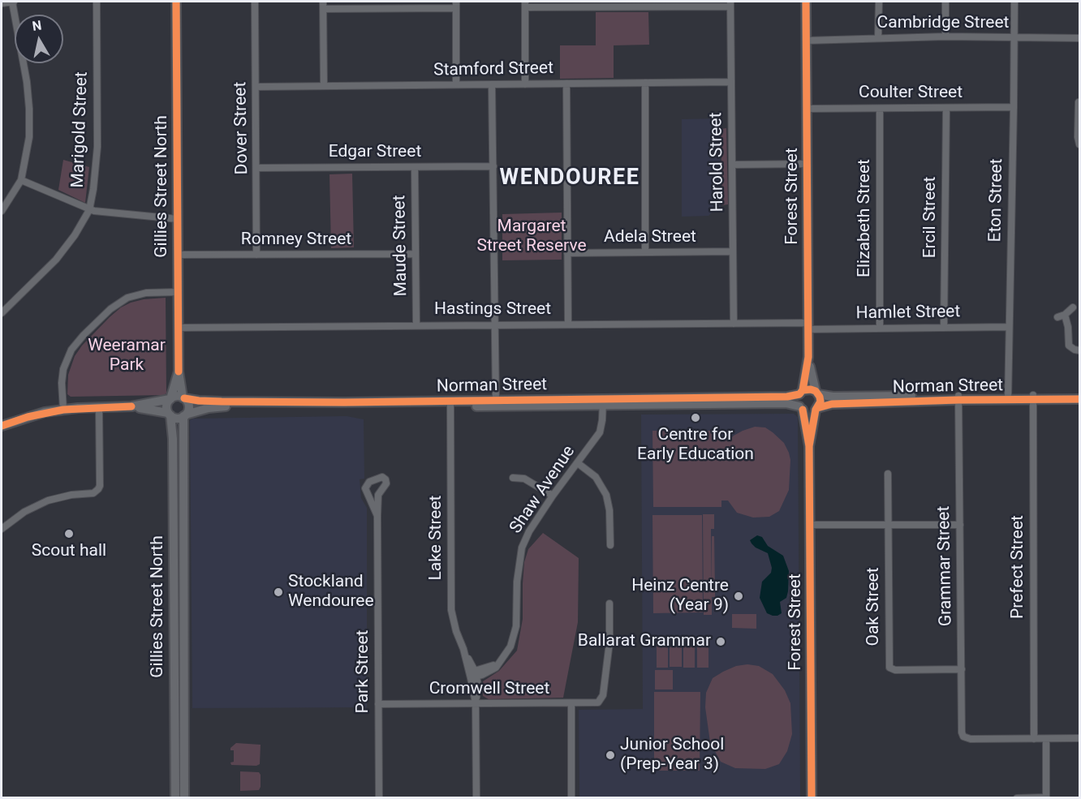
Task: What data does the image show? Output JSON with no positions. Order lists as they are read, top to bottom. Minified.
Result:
{"streets":{"main road":["Gillies Street North","Forest Street","Norman Street"],"street":["Cambridge Street","Stamford Street","Coulter Street","Dover Street","Marigold Street","Edgar Street","Harold Street","Eton Street","Ercil Street","Elizabeth Street","Adela Street","Romney Street","Maude Street","Hastings Street","Hamlet Street","Shaw Avenue","Lake Street","Grammar Street","Prefect Street","Oak Street","Park Street","Cromwell Street"]},"crossings":[["Cambridge Street","Forest Street"],["Cambridge Street","Eton Street"],["Stamford Street","Dover Street"],["Stamford Street","Harold Street"],["Coulter Street","Forest Street"],["Coulter Street","Eton Street"],["Coulter Street","Ercil Street"],["Coulter Street","Elizabeth Street"],["Dover Street","Edgar Street"],["Dover Street","Romney Street"],["Edgar Street","Maude Street"],["Harold Street","Adela Street"],["Harold Street","Hastings Street"],["Gillies Street North","Romney Street"],["Gillies Street North","Hastings Street"],["Gillies Street North","Norman Street"],["Forest Street","Hastings Street"],["Forest Street","Hamlet Street"],["Forest Street","Norman Street"],["Eton Street","Hamlet Street"],["Eton Street","Norman Street"],["Ercil Street","Hamlet Street"],["Elizabeth Street","Hamlet Street"],["Romney Street","Maude Street"],["Maude Street","Hastings Street"],["Hastings Street","Hamlet Street"],["Norman Street","Shaw Avenue"],["Norman Street","Lake Street"],["Norman Street","Grammar Street"],["Norman Street","Prefect Street"],["Shaw Avenue","Lake Street"],["Grammar Street","Prefect Street"],["Grammar Street","Oak Street"],["Park Street","Cromwell Street"]],"districts":["WENDOUREE"],"parks":["Margaret Street Reserve","Weeramar Park"],"places":["Centre for Early Education","Scout hall","Stockland Wendouree","Heinz Centre (Year 9)","Ballarat Grammar","Junior School (Prep-Year 3)"],"north":"top"}
